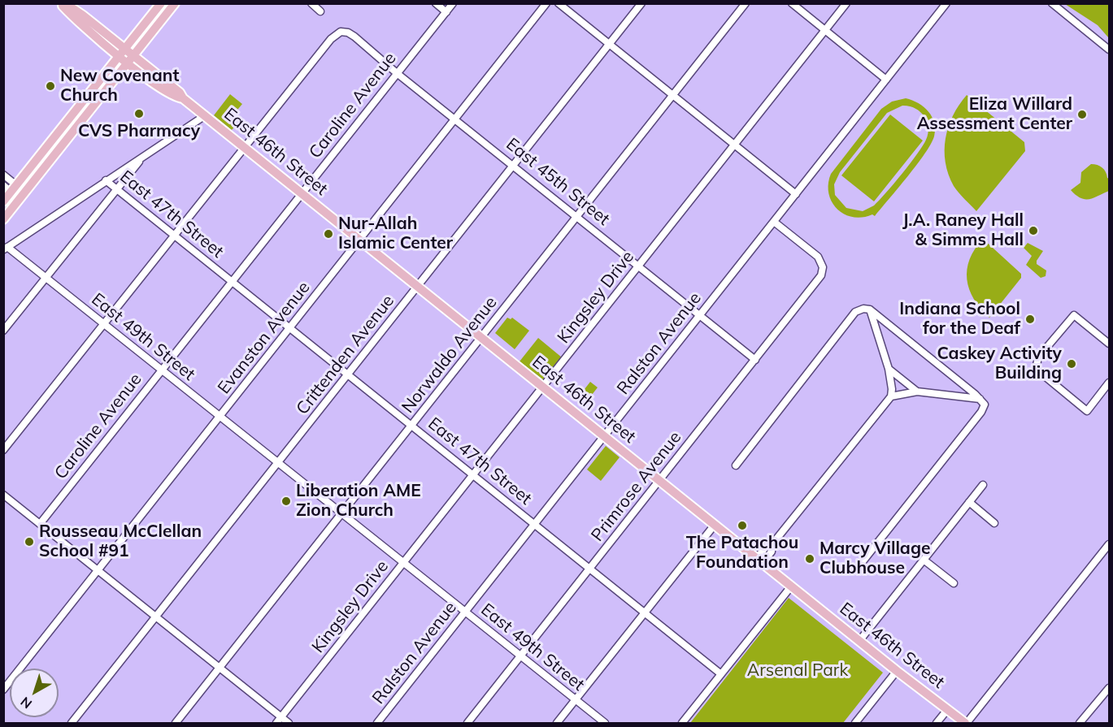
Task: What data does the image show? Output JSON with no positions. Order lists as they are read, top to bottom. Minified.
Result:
{"streets":{"main road":["East 46th Street"],"street":["Caroline Avenue","East 45th Street","East 47th Street","Kingsley Drive","East 49th Street","Evanston Avenue","Ralston Avenue","Crittenden Avenue","Norwaldo Avenue","Primrose Avenue"]},"crossings":[["Caroline Avenue","East 46th Street"],["Caroline Avenue","East 45th Street"],["Caroline Avenue","East 47th Street"],["Caroline Avenue","East 49th Street"],["East 46th Street","East 45th Street"],["East 46th Street","Kingsley Drive"],["East 46th Street","Evanston Avenue"],["East 46th Street","Ralston Avenue"],["East 46th Street","Crittenden Avenue"],["East 46th Street","Norwaldo Avenue"],["East 46th Street","Primrose Avenue"],["East 45th Street","Kingsley Drive"],["East 45th Street","Evanston Avenue"],["East 45th Street","Ralston Avenue"],["East 45th Street","Crittenden Avenue"],["East 45th Street","Norwaldo Avenue"],["East 45th Street","Primrose Avenue"],["East 47th Street","Kingsley Drive"],["East 47th Street","Evanston Avenue"],["East 47th Street","Ralston Avenue"],["East 47th Street","Crittenden Avenue"],["East 47th Street","Norwaldo Avenue"],["East 47th Street","Primrose Avenue"],["Kingsley Drive","East 49th Street"],["East 49th Street","Evanston Avenue"],["East 49th Street","Ralston Avenue"],["East 49th Street","Crittenden Avenue"],["East 49th Street","Norwaldo Avenue"],["East 49th Street","Primrose Avenue"],["Ralston Avenue","Primrose Avenue"]],"parks":["Arsenal Park"],"places":["New Covenant Church","CVS Pharmacy","Eliza Willard Assessment Center","J.A. Raney Hall & Simms Hall","Nur-Allah Islamic Center","Indiana School for the Deaf","Caskey Activity Building","Liberation AME Zion Church","The Patachou Foundation","Rousseau McClellan School #91","Marcy Village Clubhouse"],"north":"bottom left"}
